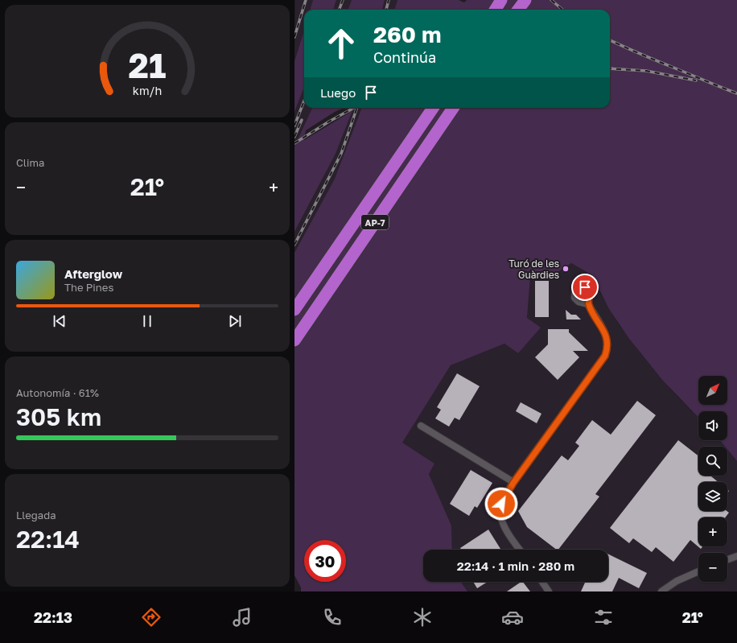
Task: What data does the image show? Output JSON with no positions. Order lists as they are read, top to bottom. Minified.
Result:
{"streets":{"highway":["AP-7"]},"places":["Turó de les Guàrdies"],"north":"top right","page":{"turn":["260 m","Continúa"],"then":"Luego","tile":["Clima",["Autonomía · 61%","305 km"],["Llegada","22:14"]],"heat":["−","21°","+"],"song":["Afterglow","The Pines"],"map_buttons":["+","−"],"limit":"30","trip":"22:14 · 1 min · 280 m","tabs":["22:13","21°"],"gauge":["21","km/h"]}}
